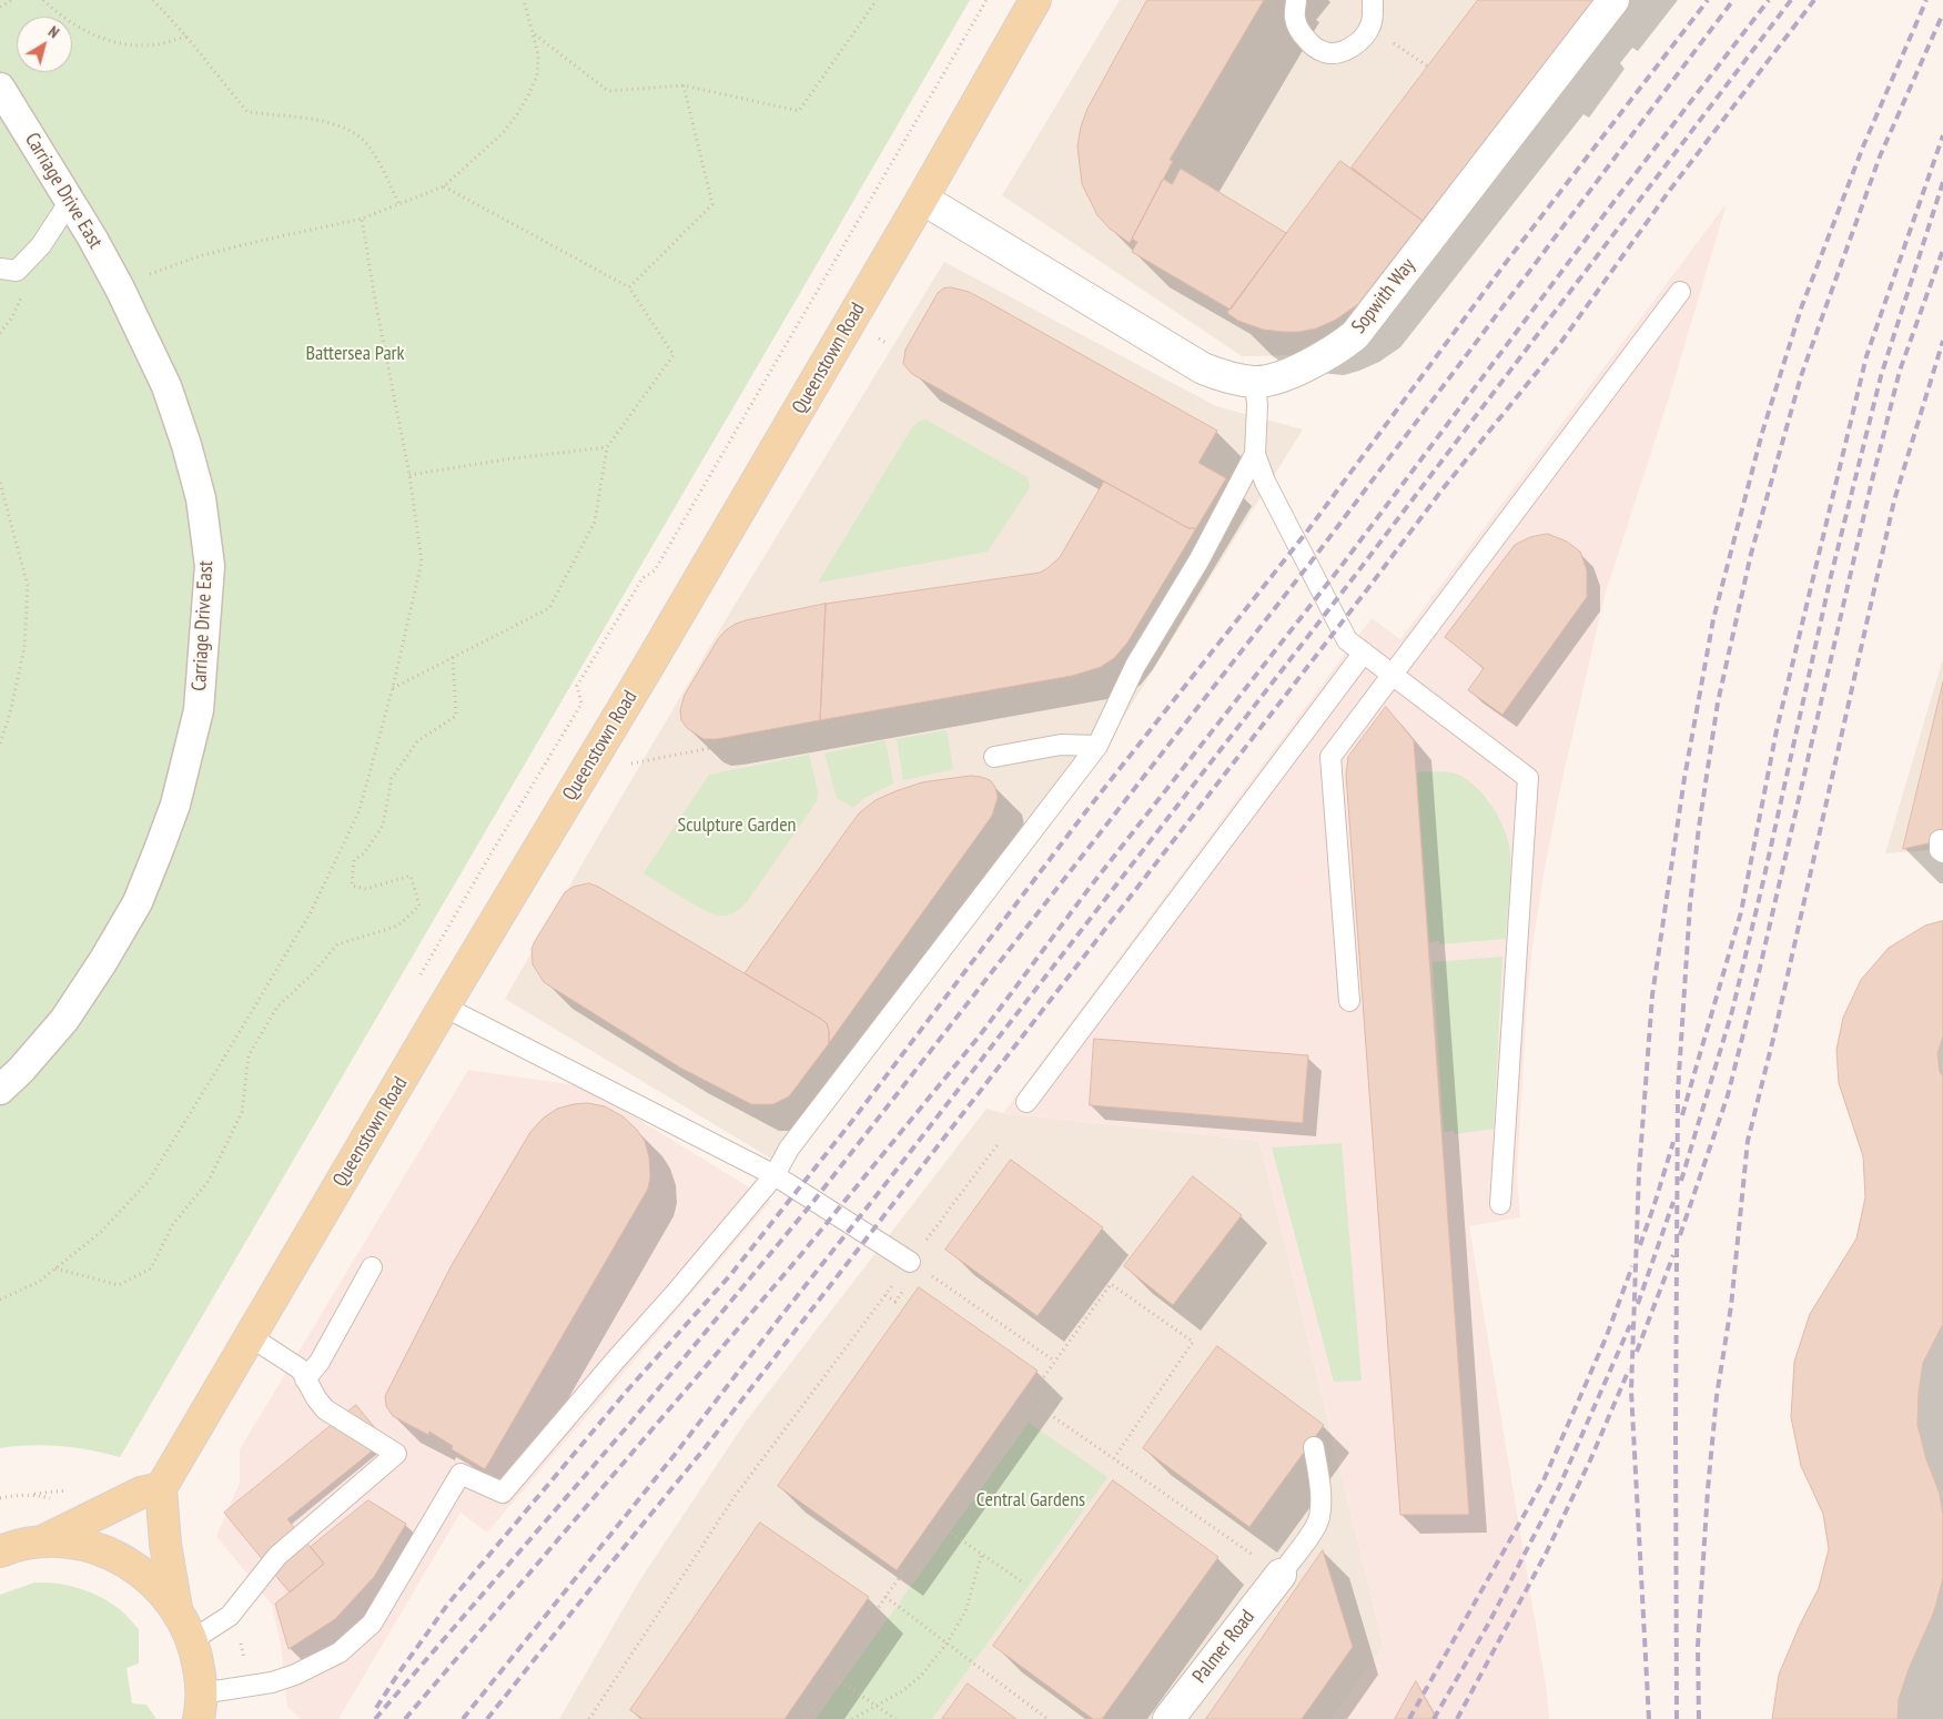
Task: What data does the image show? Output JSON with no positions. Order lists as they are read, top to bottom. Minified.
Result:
{"streets":{"main road":["Queenstown Road"],"street":["Carriage Drive East","Sopwith Way","Palmer Road"]},"crossings":[["Sopwith Way","Queenstown Road"]],"parks":["Battersea Park","Sculpture Garden","Central Gardens"],"north":"top right"}
